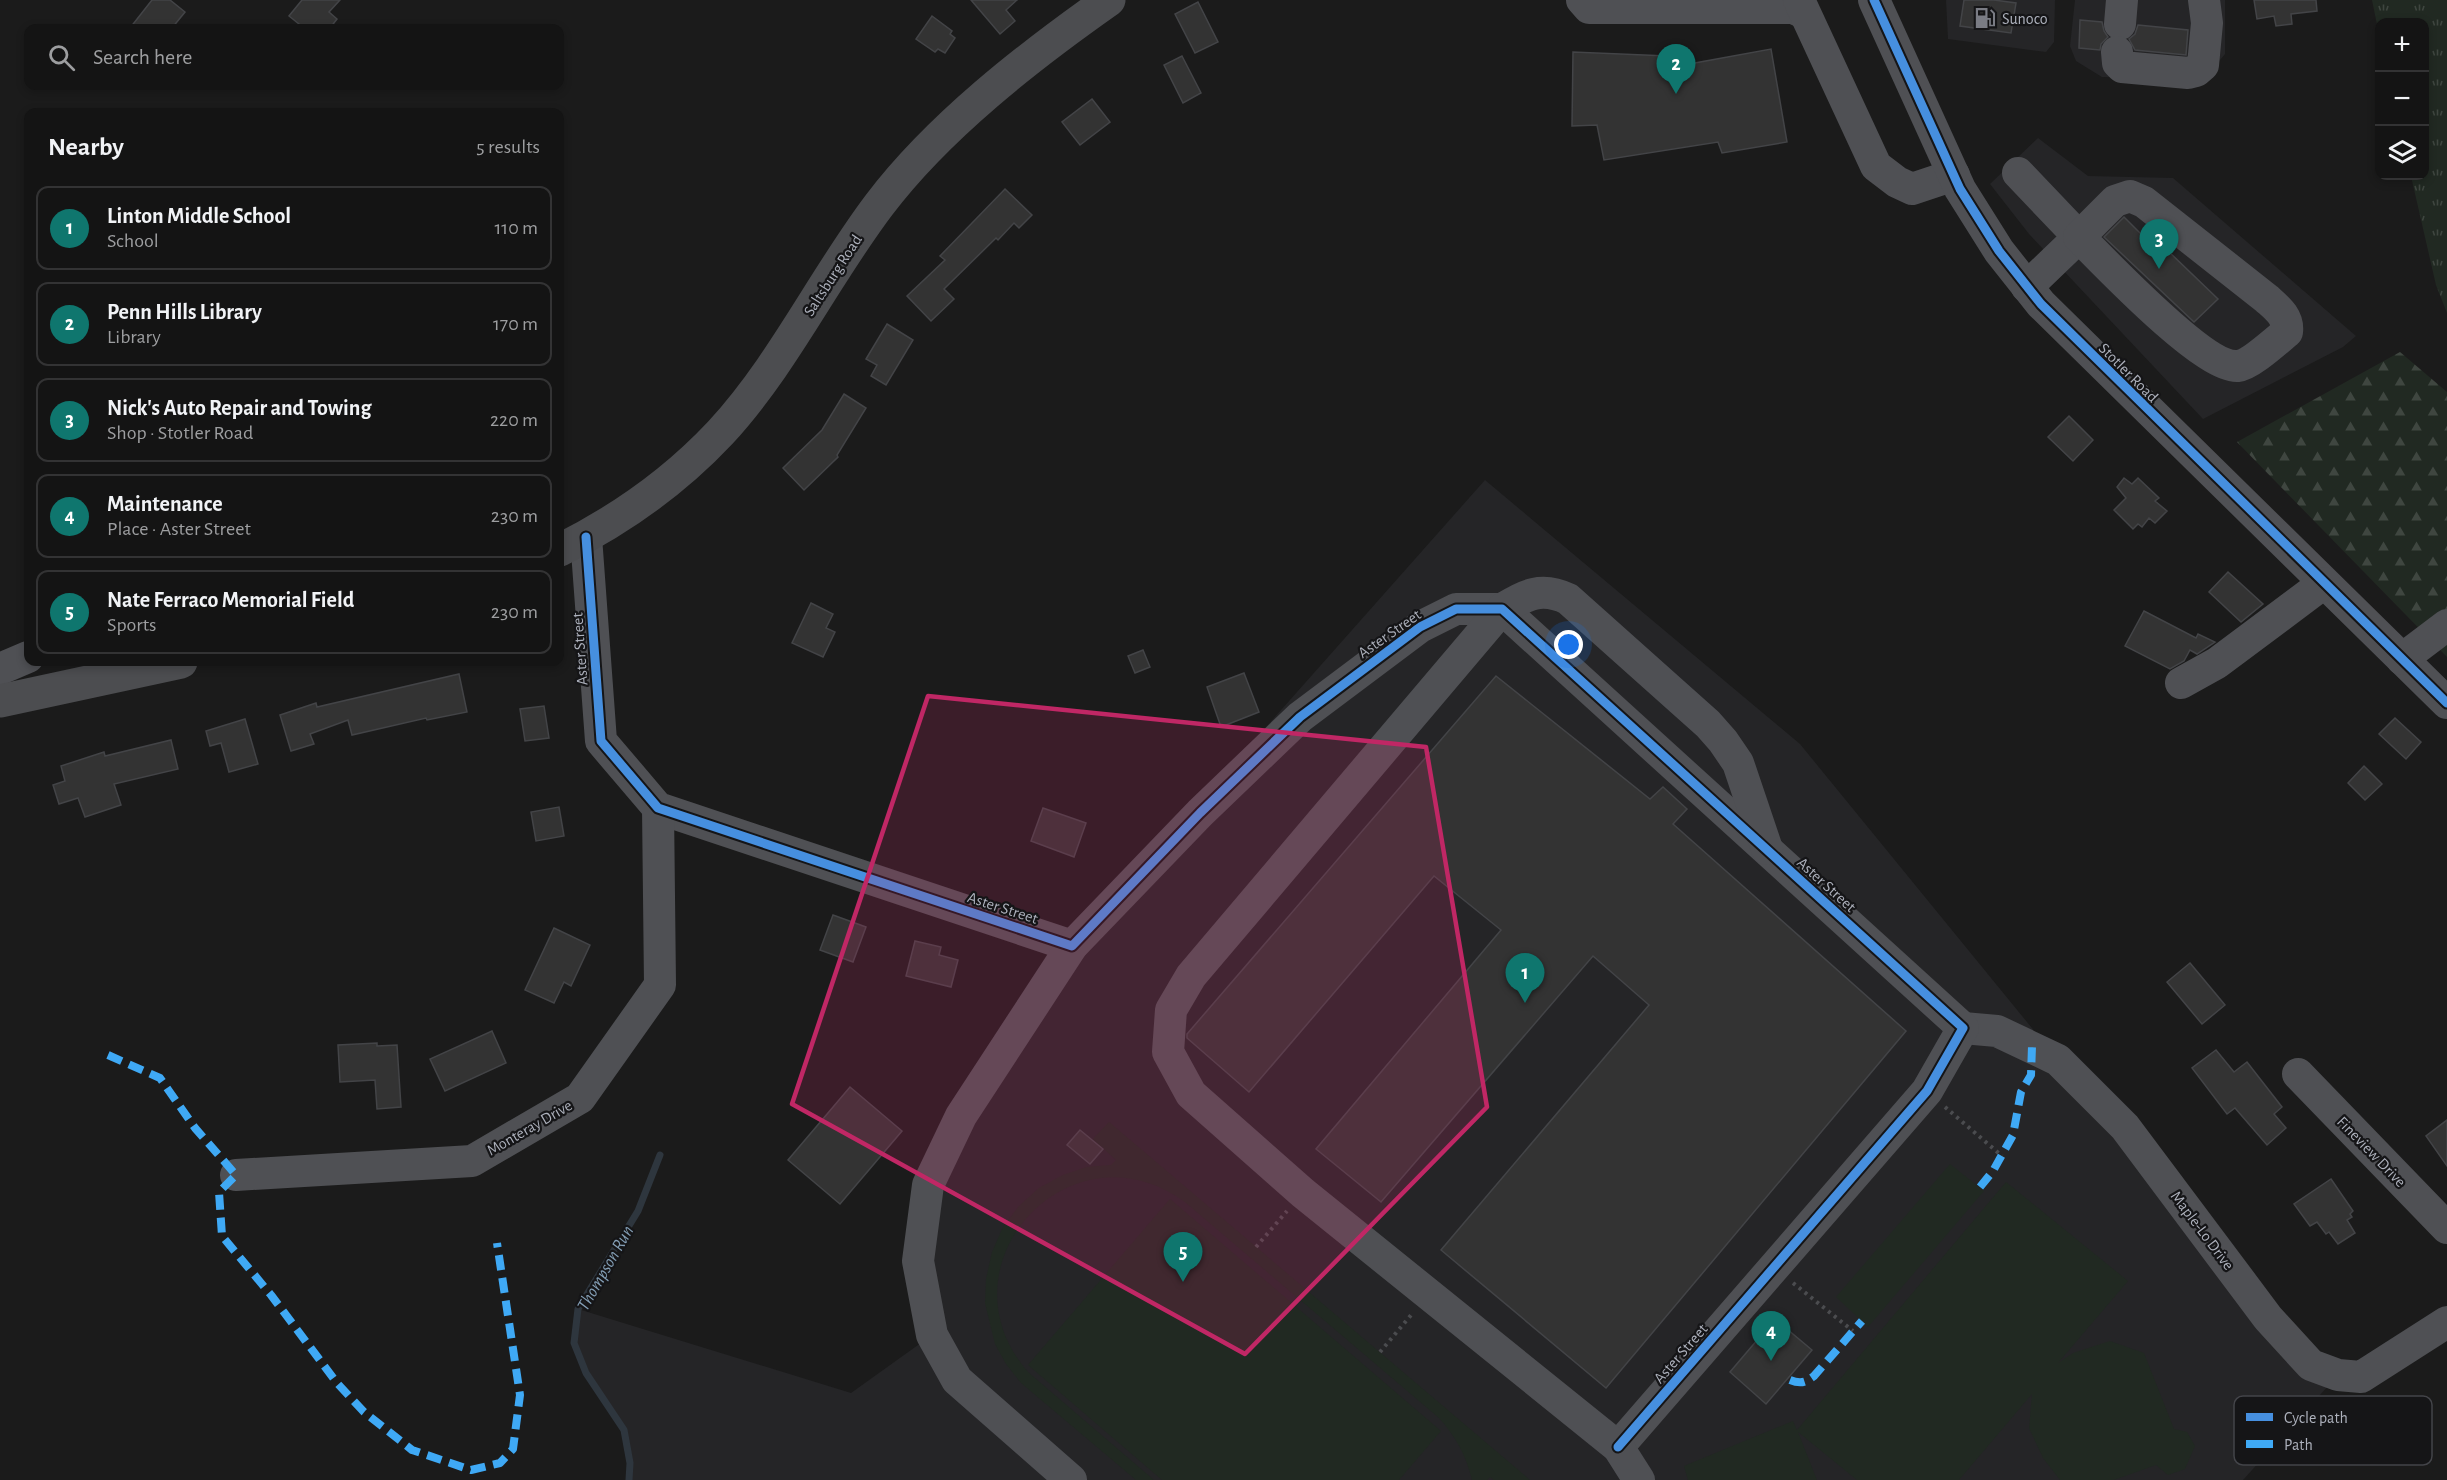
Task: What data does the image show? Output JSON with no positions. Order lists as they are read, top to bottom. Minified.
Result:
{"streets":{"main road":["Saltsburg Road"],"street":["Stotler Road","Aster Street","Monteray Drive","Fineview Drive","Maple-Lo Drive"]},"crossings":[["Saltsburg Road","Aster Street"],["Aster Street","Monteray Drive"],["Aster Street","Maple-Lo Drive"]],"water":["Thompson Run"],"places":{"fuel station":["Sunoco"]},"legend":["Cycle path","Path"],"page":{"map_buttons":["+","−"],"search":"Search here","pins":["2","3","1","5","4"],"heading":["Nearby","5 results"],"list":[{"mark":"1","name":"Linton Middle School","note":"School","value":"110 m"},{"mark":"2","name":"Penn Hills Library","note":"Library","value":"170 m"},{"mark":"3","name":"Nick's Auto Repair and Towing","note":"Shop · Stotler Road","value":"220 m"},{"mark":"4","name":"Maintenance","note":"Place · Aster Street","value":"230 m"},{"mark":"5","name":"Nate Ferraco Memorial Field","note":"Sports","value":"230 m"}]}}
